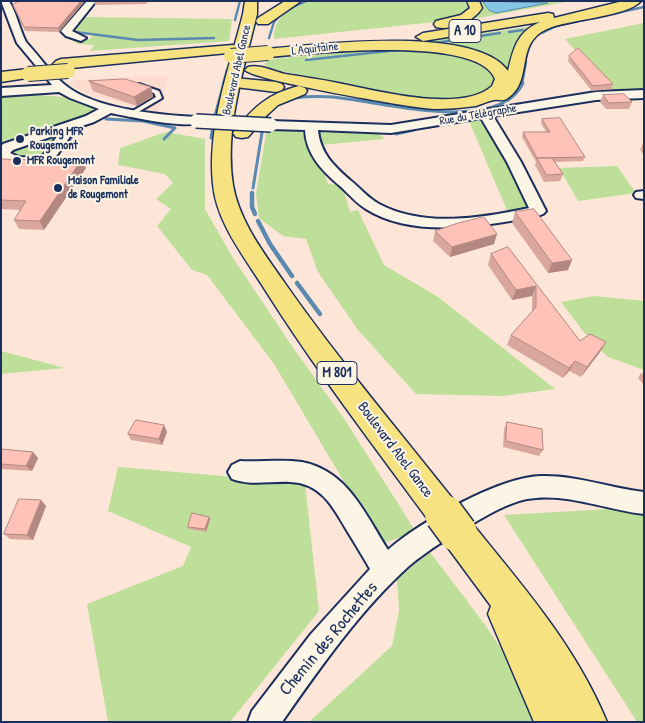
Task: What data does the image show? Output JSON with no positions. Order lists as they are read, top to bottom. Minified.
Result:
{"streets":{"main road":["A 10","L'Aquitaine","Boulevard Abel Gance","M 801"],"street":["Rue du Télégraphe","Chemin des Rochettes"]},"crossings":[["L'Aquitaine","Boulevard Abel Gance"]],"places":["Parking MFR Rougemont","MFR Rougemont","Maison Familiale de Rougemont"]}
